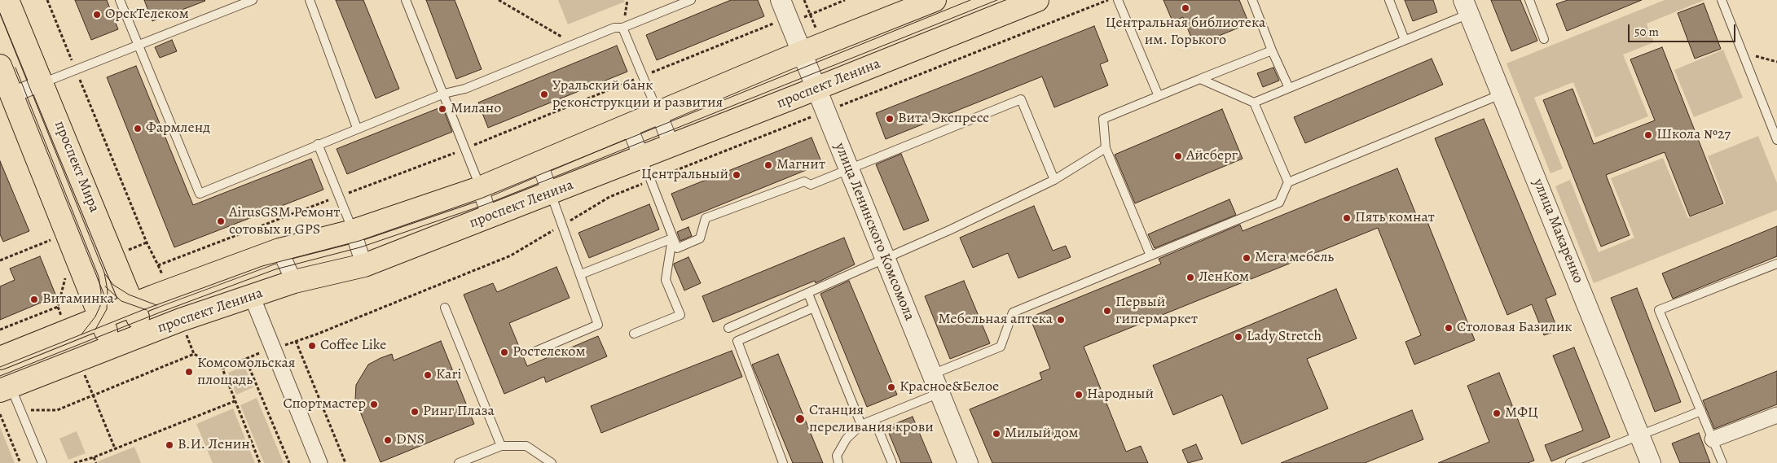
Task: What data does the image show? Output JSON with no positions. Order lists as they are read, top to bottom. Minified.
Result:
{"streets":{"main road":["проспект Ленина","проспект Мира"],"street":["улица Макаренко","улица Ленинского Комсомола"]},"crossings":[["проспект Ленина","проспект Мира"],["проспект Ленина","улица Ленинского Комсомола"]],"places":["Центральная библиотека им. Горького","ОрскТелеком","Уральский банк реконструкции и развития","Милано","Вита Экспресс","Фармленд","Школа №27","Айсберг","Магнит","Центральный","Пять комнат","AirusGSM Ремонт сотовых и GPS","Мега мебель","ЛенКом","Витаминка","Первый гипермаркет","Мебельная аптека","Столовая Базилик","Lady Stretch","Coffee Like","Ростелеком","Комсомольская площадь","Kari","Красное&Белое","Народный","Спортмастер","Ринг Плаза","МФЦ","Станция переливания крови","Милый дом","DNS","В.И. Ленин"],"scale_bar":"50 m"}
